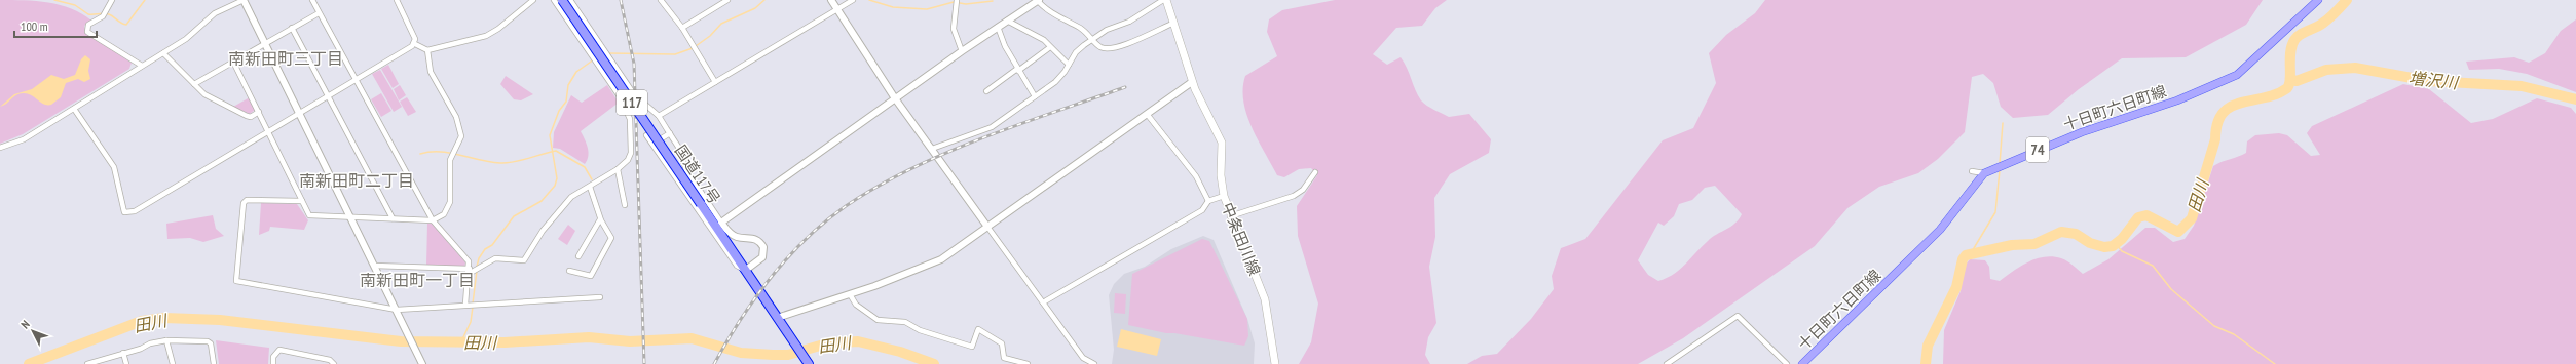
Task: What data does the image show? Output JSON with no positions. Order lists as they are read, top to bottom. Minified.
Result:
{"streets":{"highway":["117","国道117号"],"main road":["十日町六日町線","74","中条田川線"]},"districts":["南新田町三丁目","南新田町二丁目","南新田町一丁目"],"water":["増沢川","田川"],"scale_bar":"100 m","north":"top left"}
